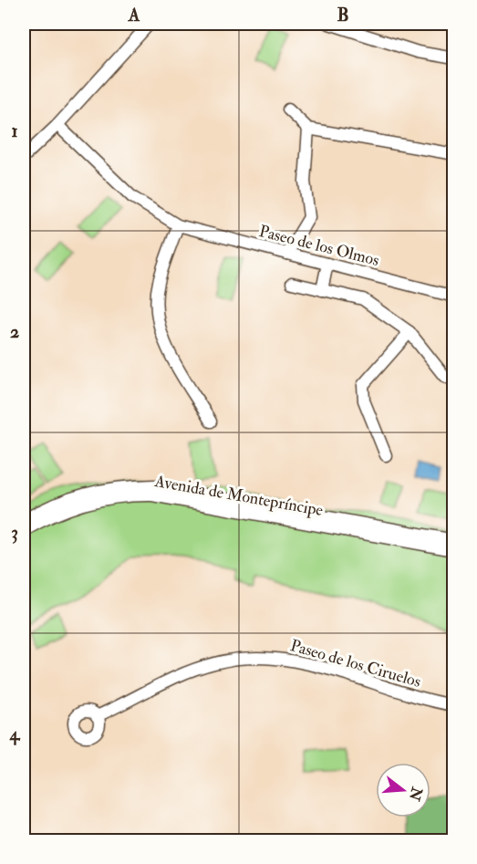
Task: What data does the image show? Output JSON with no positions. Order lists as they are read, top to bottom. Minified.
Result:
{"streets":{"street":["Paseo de los Olmos","Avenida de Montepríncipe","Paseo de los Ciruelos"]},"north":"right","grid":{"columns":["A","B"],"rows":["1","2","3","4"]}}
